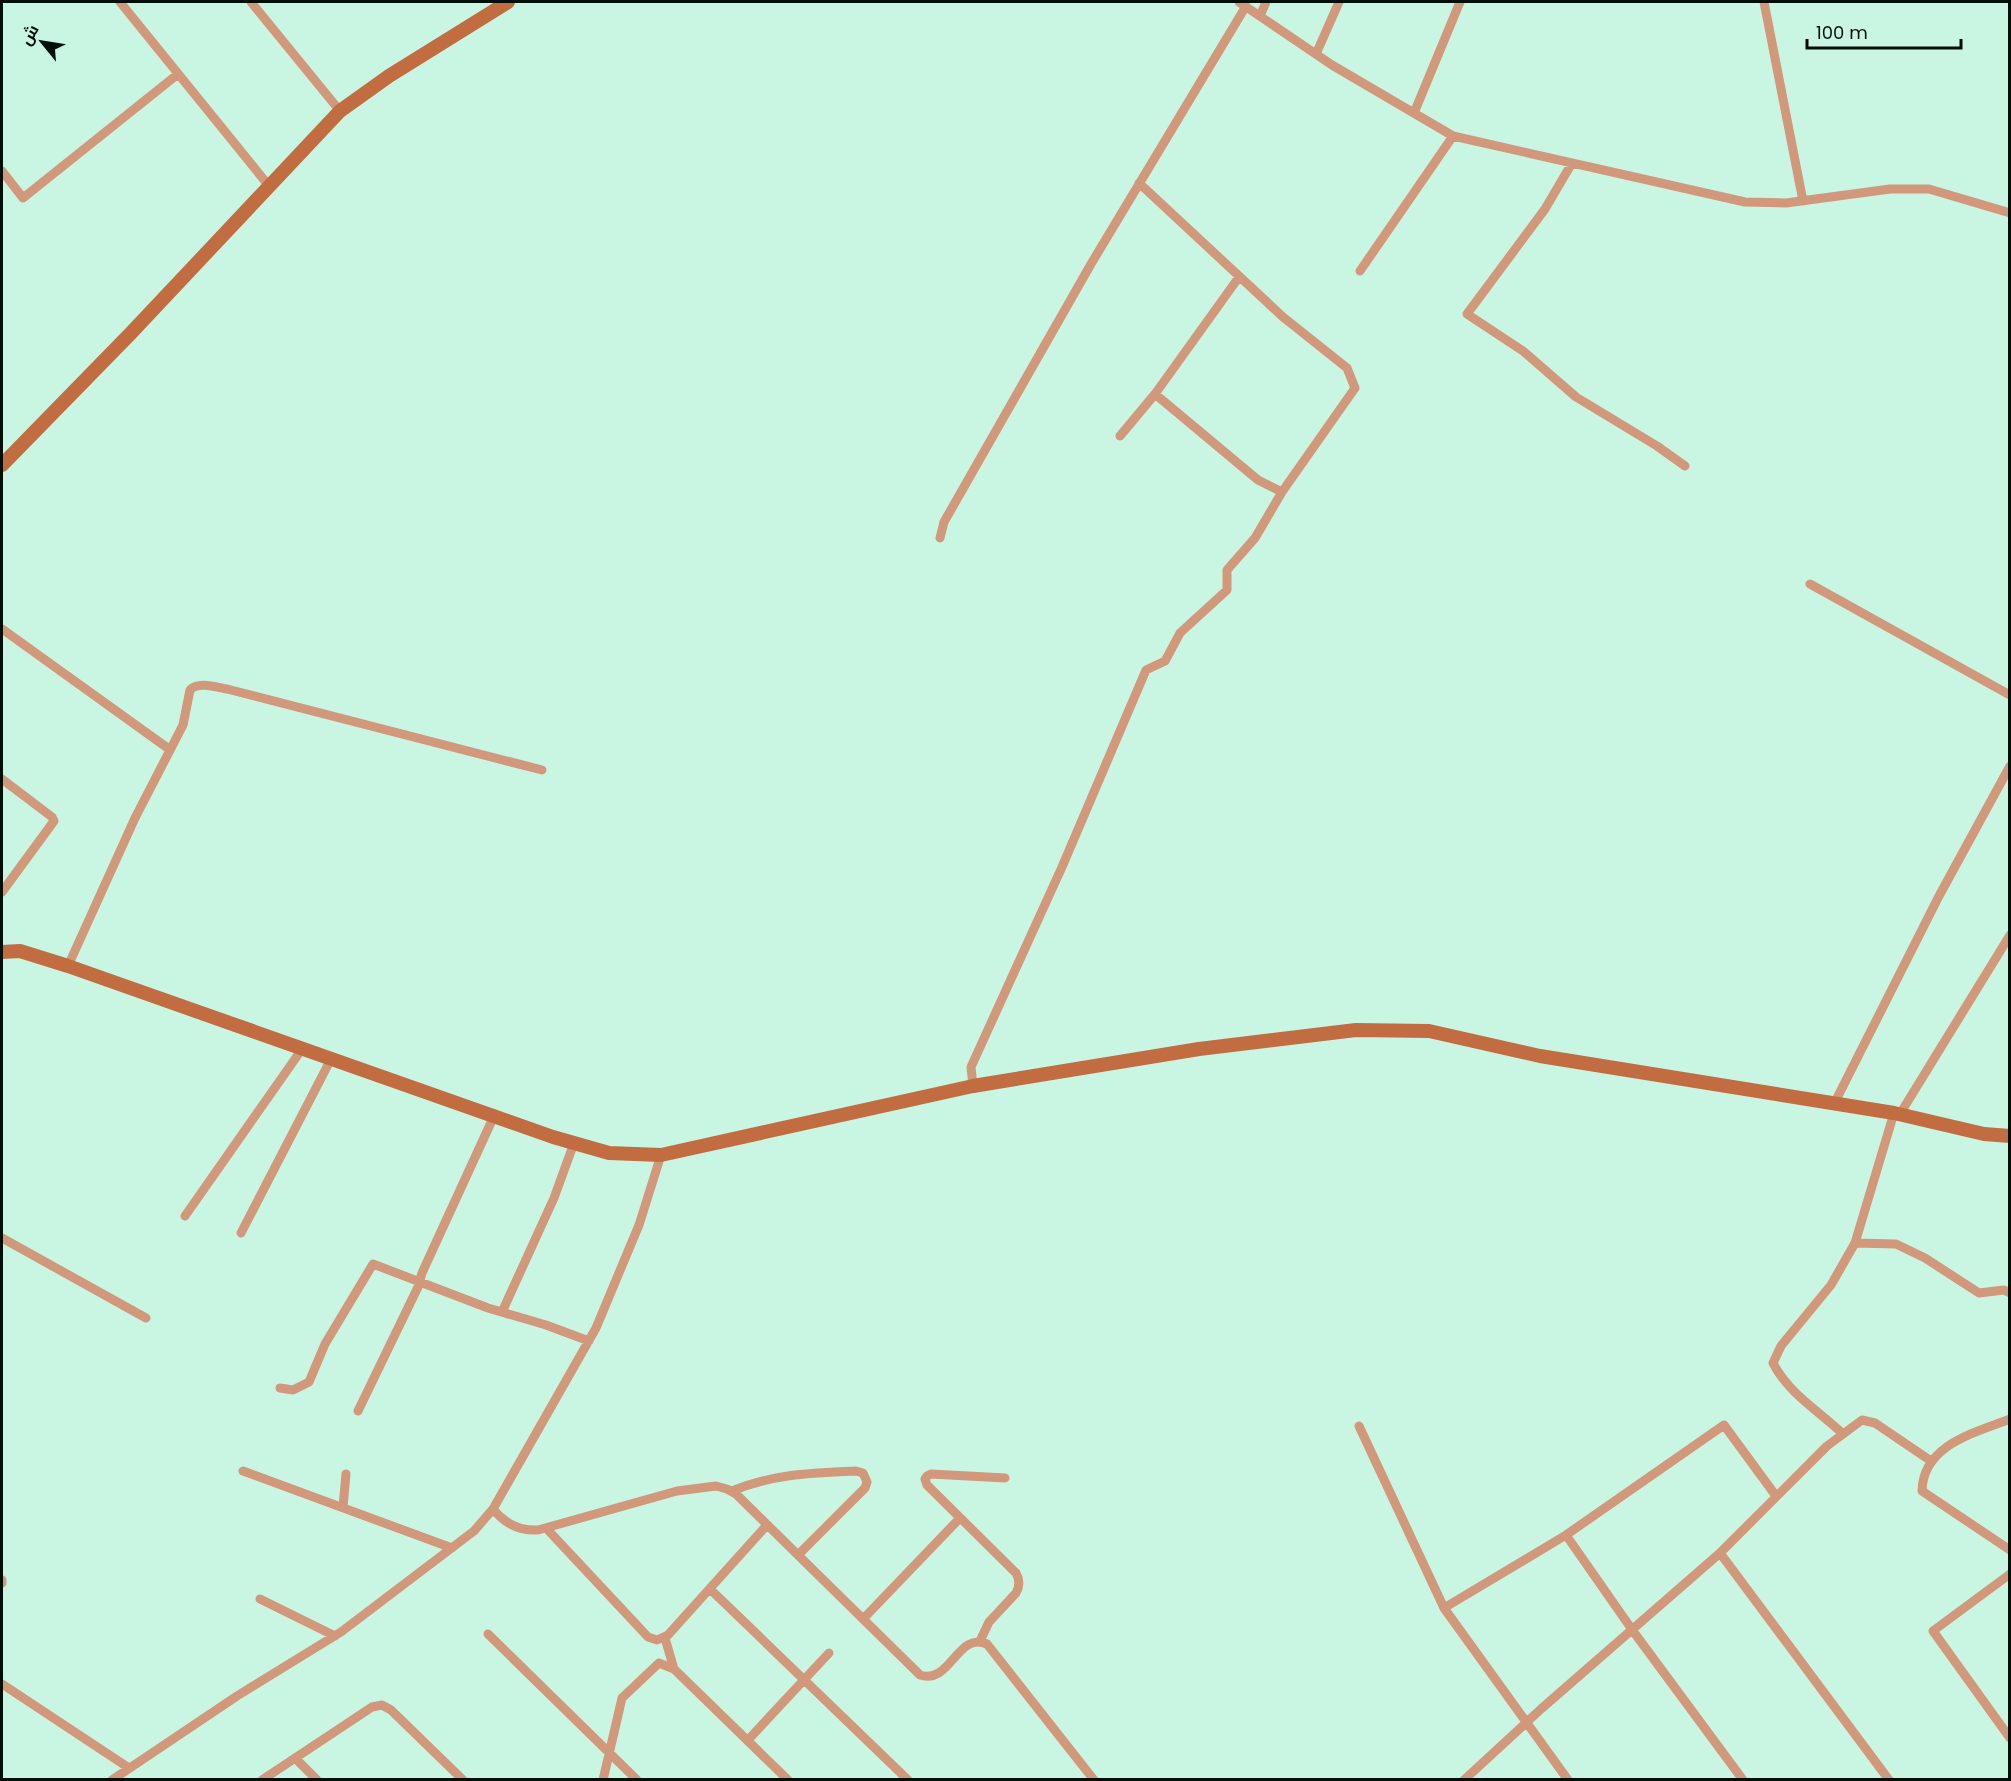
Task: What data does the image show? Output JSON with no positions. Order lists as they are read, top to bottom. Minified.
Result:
{"scale_bar":"100 m","north":"top left"}
